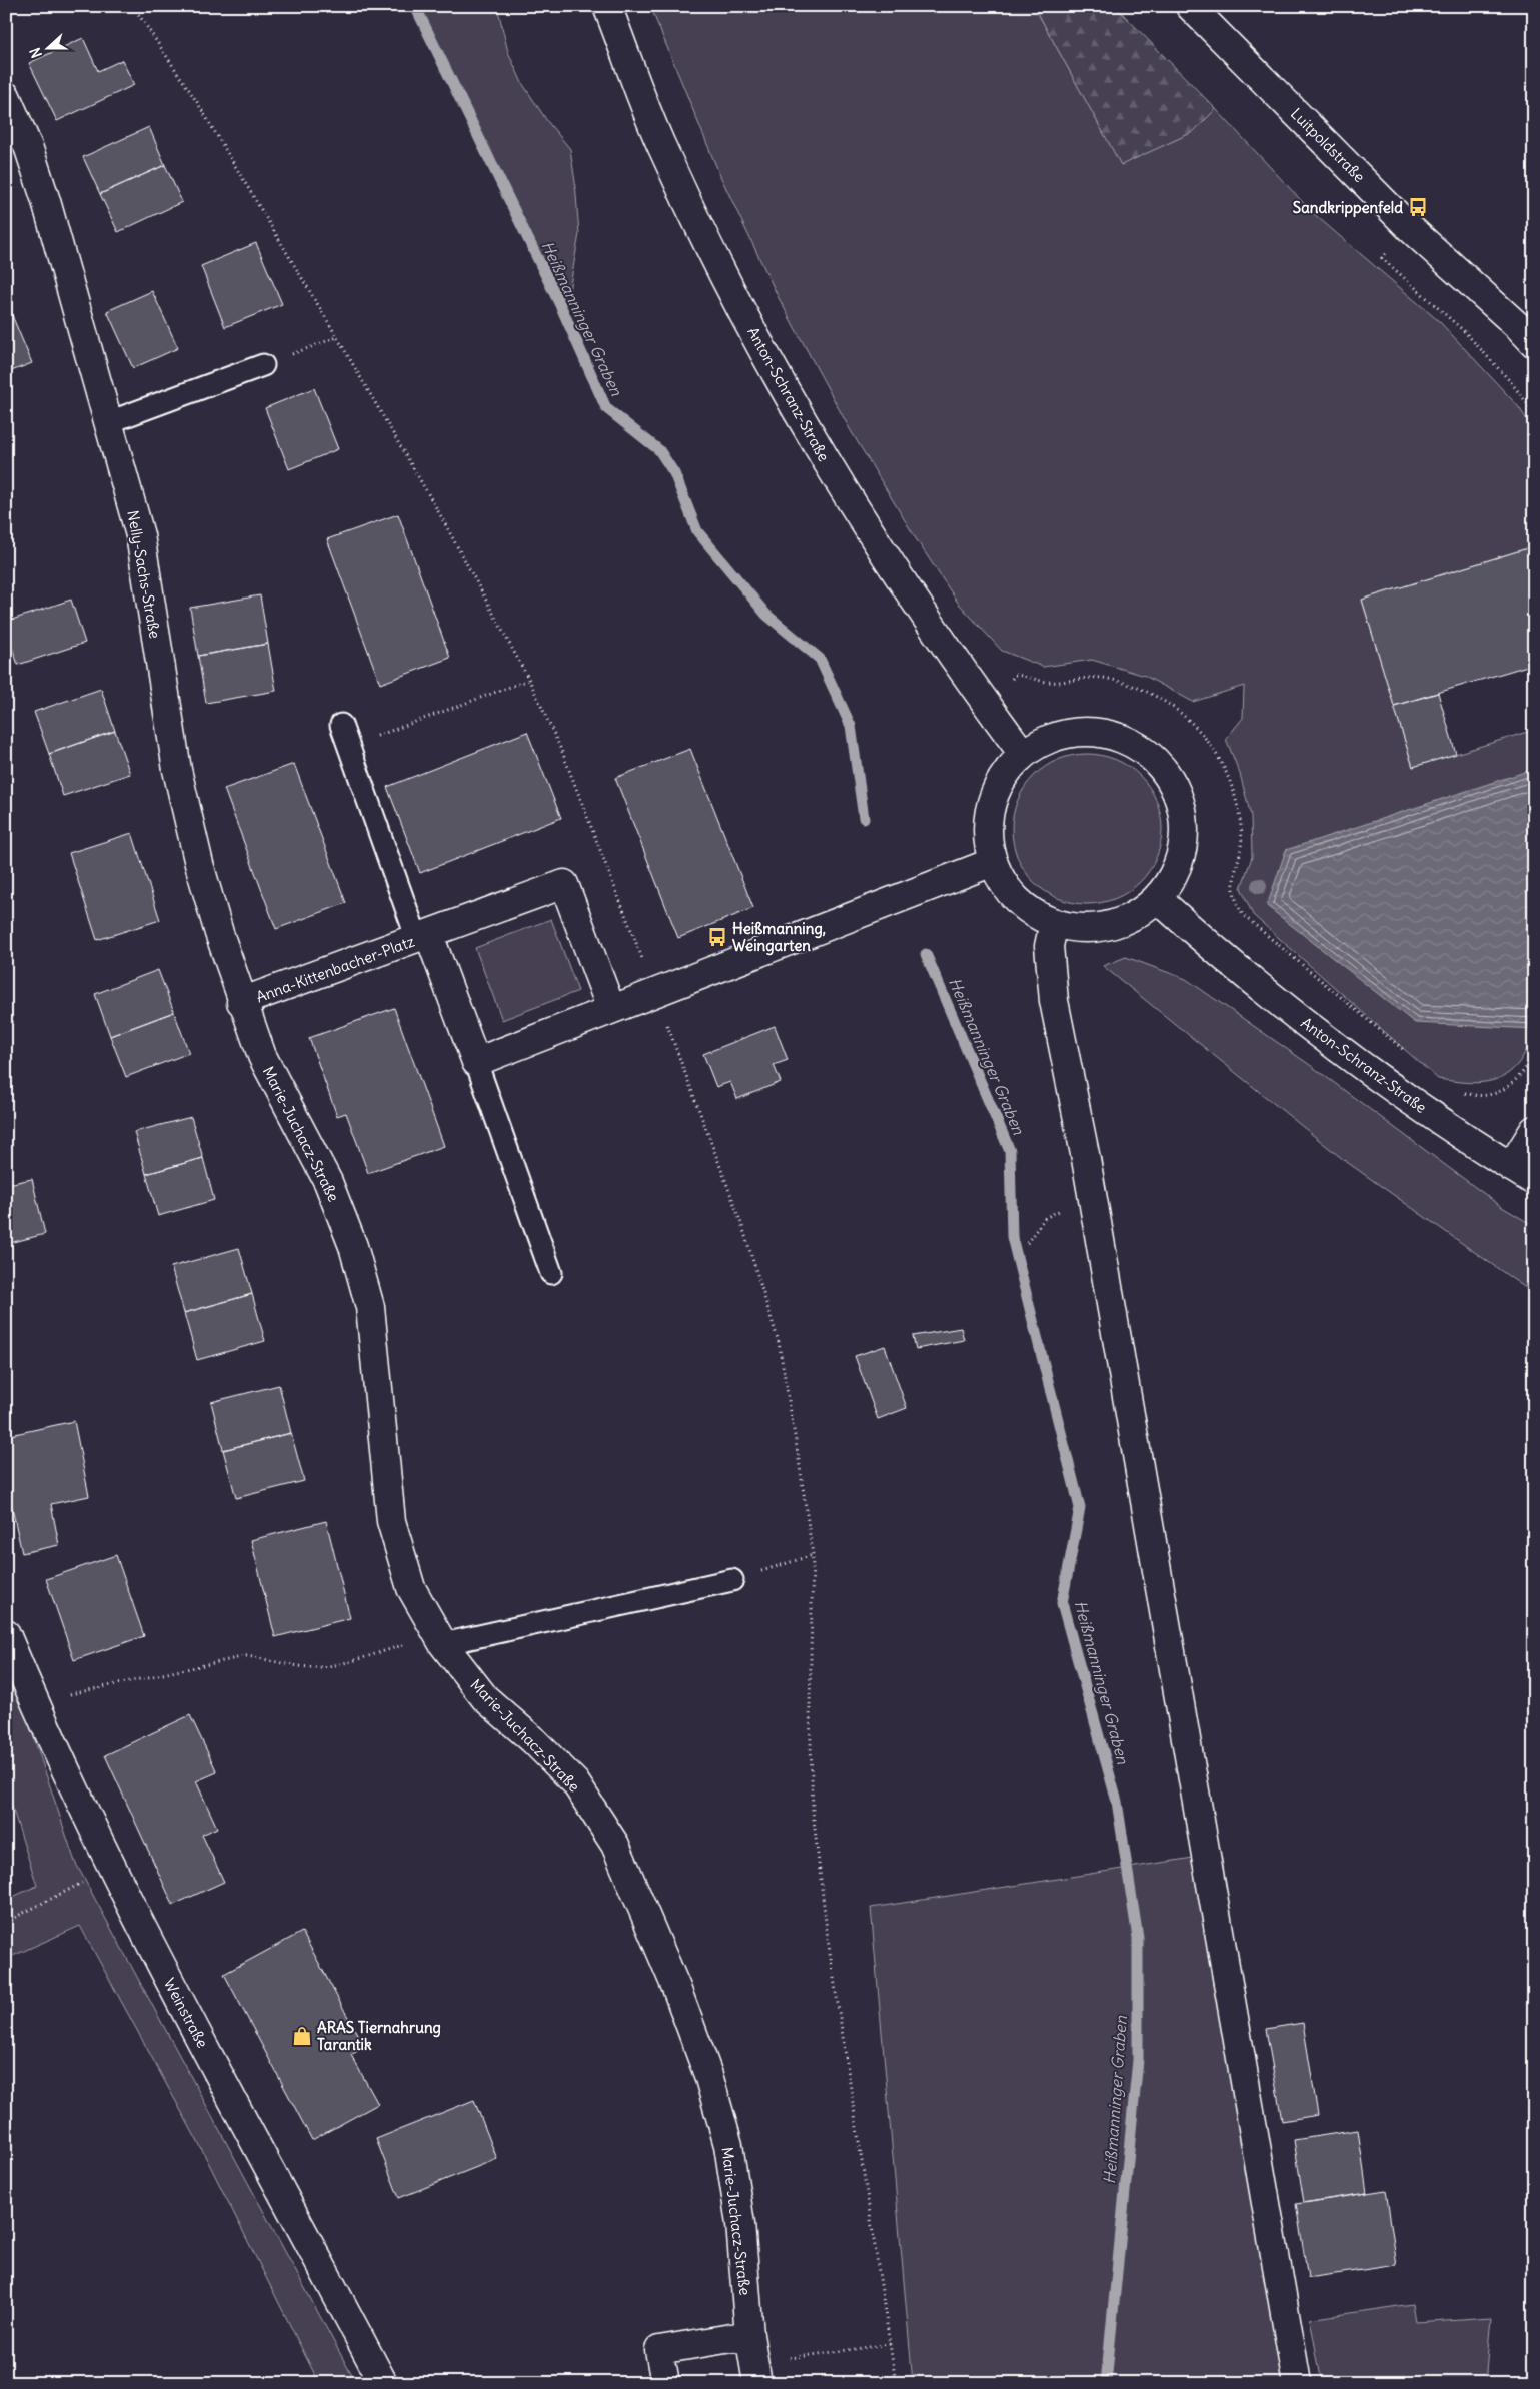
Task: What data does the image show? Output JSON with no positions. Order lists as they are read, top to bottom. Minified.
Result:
{"streets":{"street":["Luitpoldstraße","Anton-Schranz-Straße","Nelly-Sachs-Straße","Anna-Kittenbacher-Platz","Marie-Juchacz-Straße","Weinstraße"]},"crossings":[["Nelly-Sachs-Straße","Anna-Kittenbacher-Platz"],["Nelly-Sachs-Straße","Marie-Juchacz-Straße"],["Anna-Kittenbacher-Platz","Marie-Juchacz-Straße"]],"water":["Heißmanninger Graben"],"places":{"bus stop":["Sandkrippenfeld","Heißmanning, Weingarten"],"shop":["ARAS Tiernahrung Tarantik"]},"north":"left"}
